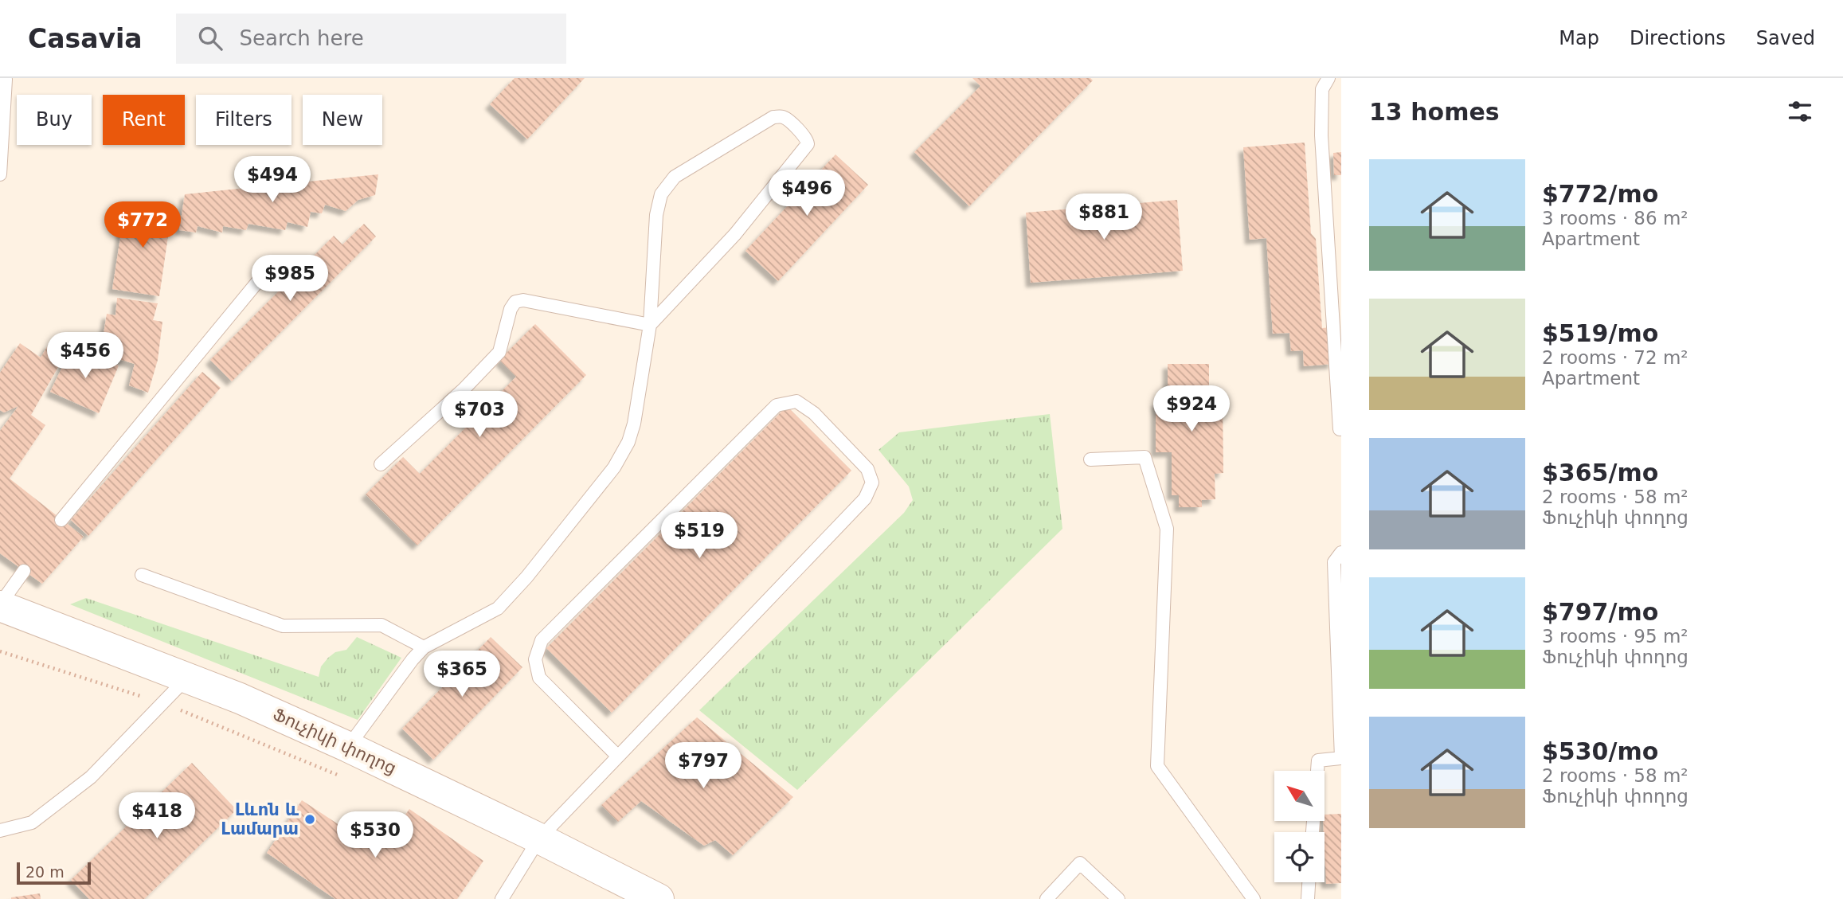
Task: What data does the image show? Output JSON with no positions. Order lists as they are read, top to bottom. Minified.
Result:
{"streets":{"street":["Ֆուչիկի փողոց"]},"places":["Լևոն և Լամարա"],"scale_bar":"20 m","north":"top left","page":{"header":"Casavia","search":"Search here","nav":["Map","Directions","Saved"],"heading":"13 homes","chip":["Buy","Rent","Filters","New"],"list":[{"name":"$772/mo","note":"3 rooms · 86 m² · Apartment"},{"name":"$519/mo","note":"2 rooms · 72 m² · Apartment"},{"name":"$365/mo","note":"2 rooms · 58 m² · Ֆուչիկի փողոց"},{"name":"$797/mo","note":"3 rooms · 95 m² · Ֆուչիկի փողոց"},{"name":"$530/mo","note":"2 rooms · 58 m² · Ֆուչիկի փողոց"}],"price":["$494","$496","$881","$772","$985","$456","$924","$703","$519","$365","$797","$418","$530"],"scale":"20 m"}}
